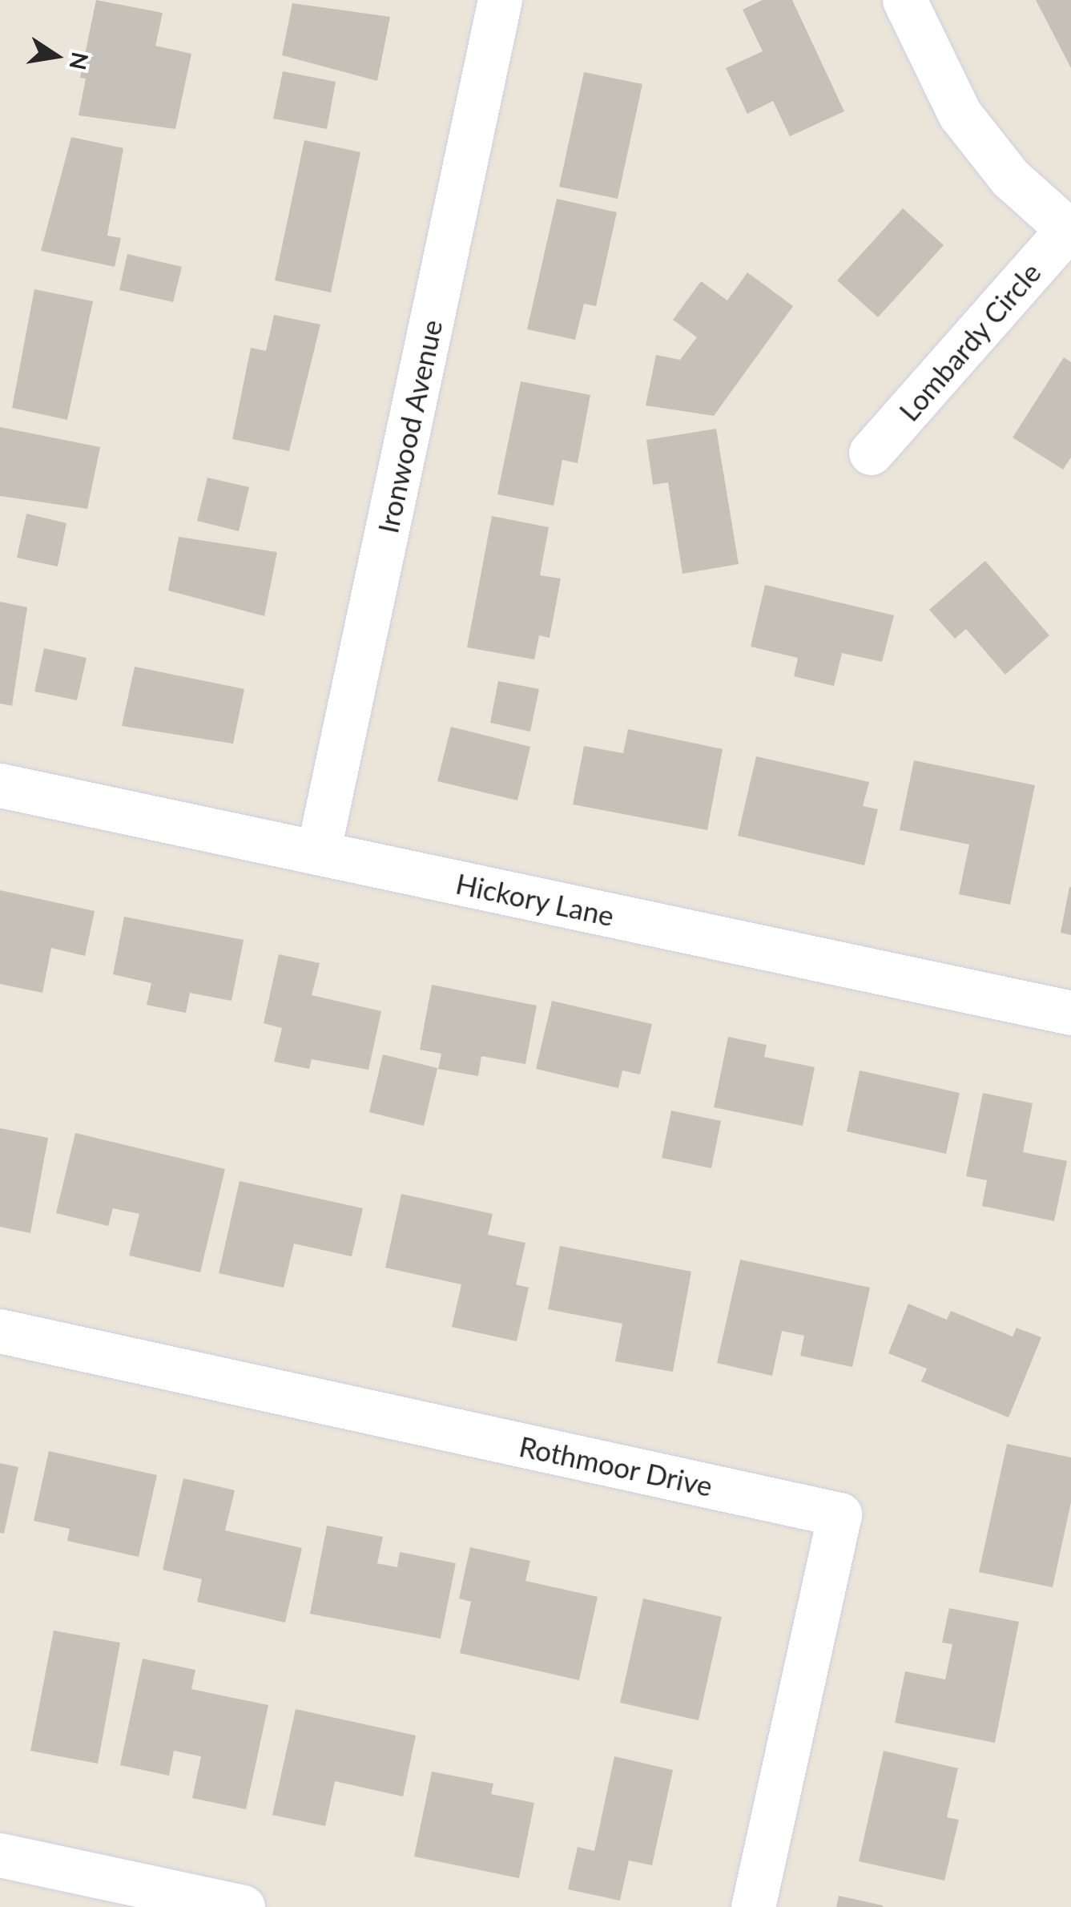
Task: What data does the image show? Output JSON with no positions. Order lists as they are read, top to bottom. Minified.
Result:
{"streets":{"street":["Lombardy Circle","Ironwood Avenue","Hickory Lane","Rothmoor Drive"]},"crossings":[["Ironwood Avenue","Hickory Lane"]],"north":"right"}
